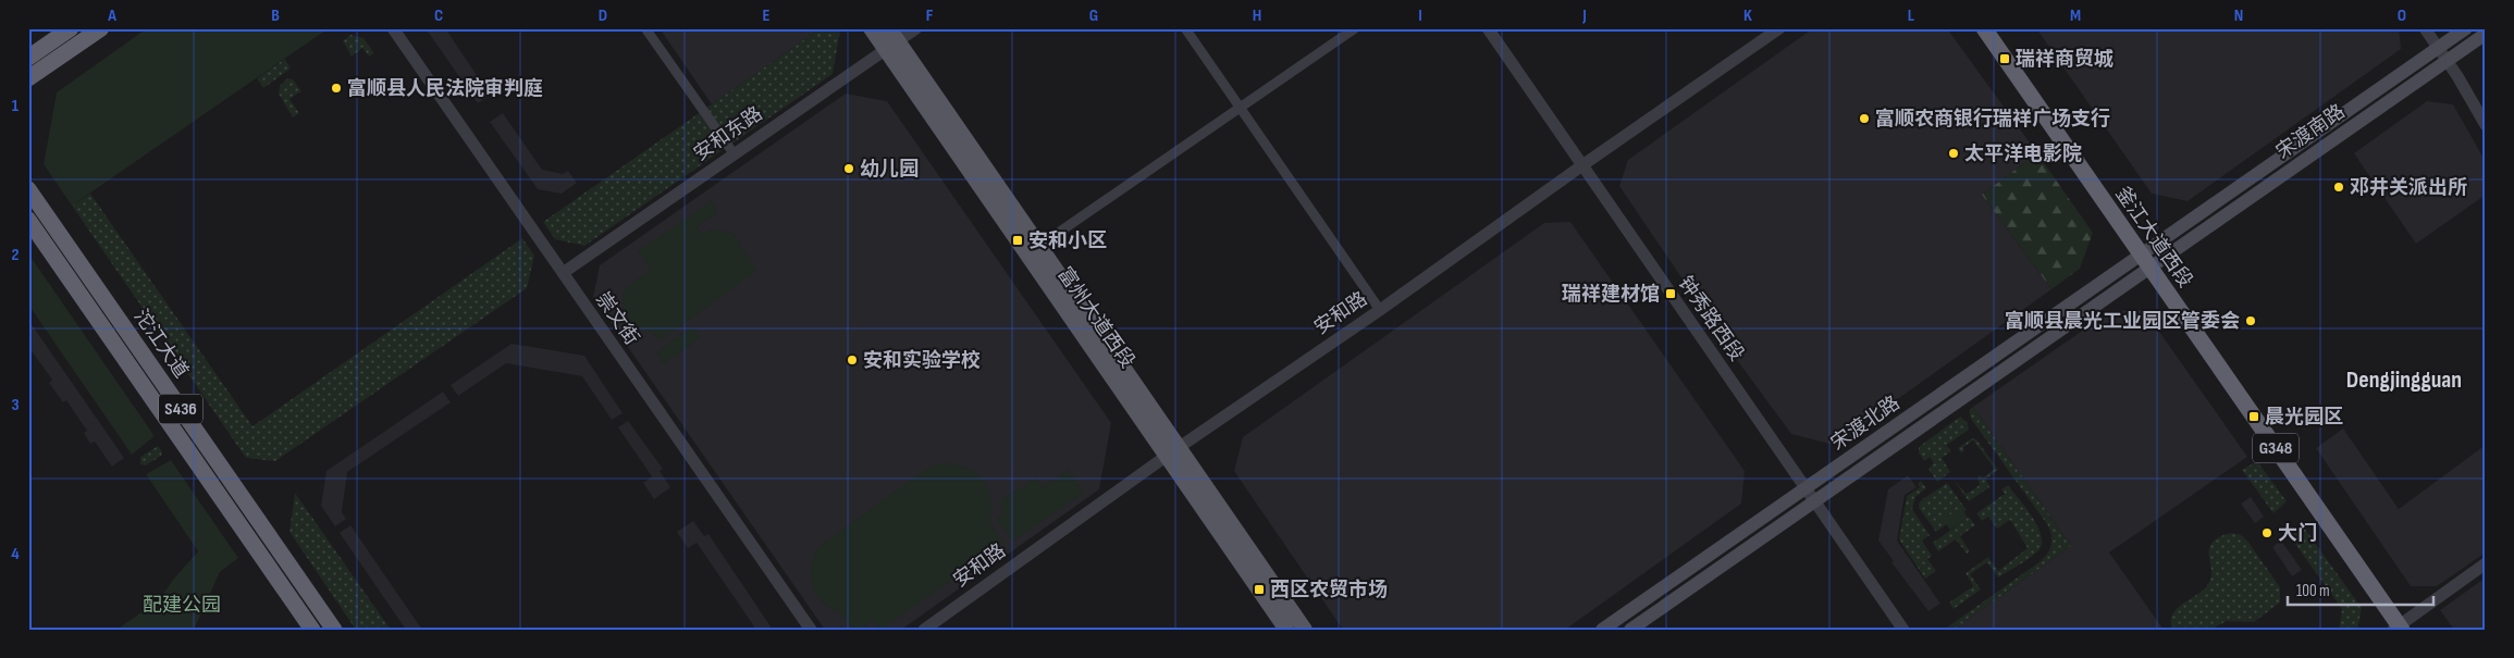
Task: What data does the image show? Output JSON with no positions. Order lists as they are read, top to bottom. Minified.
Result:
{"streets":{"highway":["釜江大道西段","沱江大道","S436","G348"],"main road":["宋渡南路","富州大道西段","宋渡北路"],"street":["安和东路","安和路","崇文街","钟秀路西段"]},"crossings":[["宋渡南路","釜江大道西段"],["宋渡南路","宋渡北路"],["安和东路","富州大道西段"],["安和东路","崇文街"],["釜江大道西段","宋渡北路"],["安和路","富州大道西段"],["安和路","钟秀路西段"],["钟秀路西段","宋渡北路"]],"districts":["Dengjingguan"],"parks":["配建公园"],"places":{"transit":["瑞祥商贸城","安和小区","瑞祥建材馆","晨光园区","西区农贸市场"],"other":["富顺县人民法院审判庭","富顺农商银行瑞祥广场支行","太平洋电影院","幼儿园","邓井关派出所","富顺县晨光工业园区管委会","安和实验学校","大门"]},"scale_bar":"100 m","grid":{"columns":["A","B","C","D","E","F","G","H","I","J","K","L","M","N","O"],"rows":["1","2","3","4"]}}
